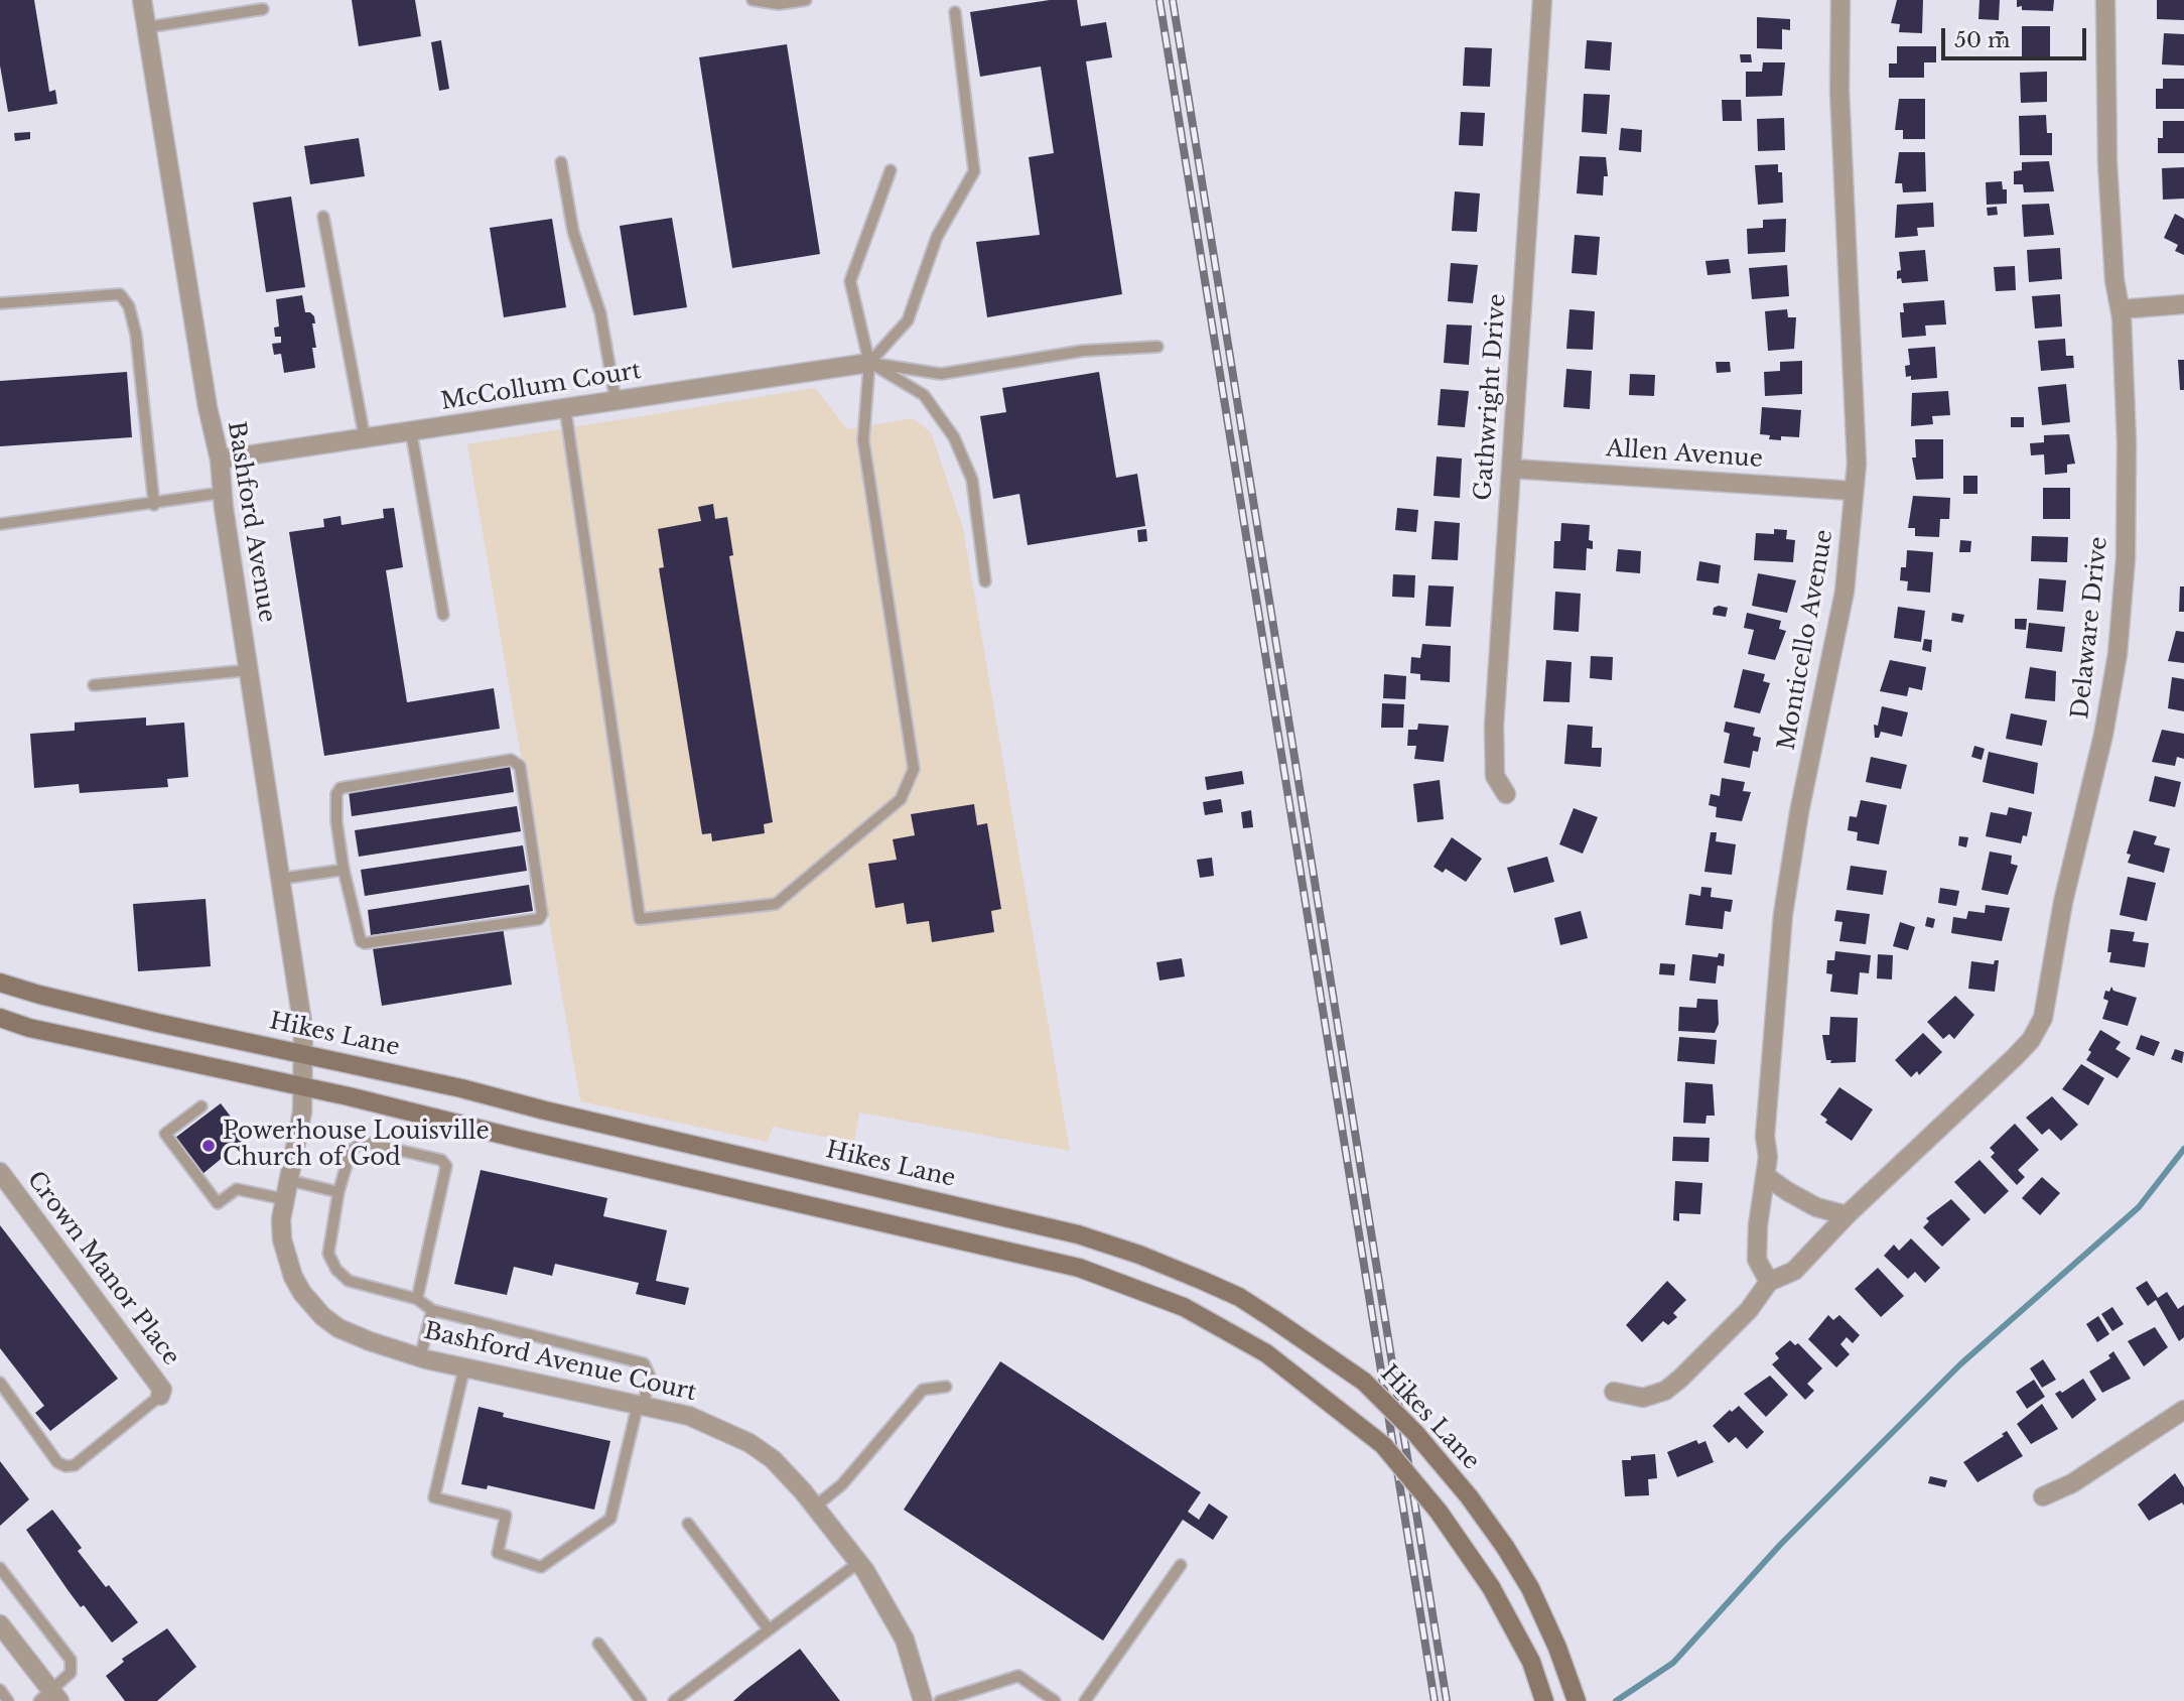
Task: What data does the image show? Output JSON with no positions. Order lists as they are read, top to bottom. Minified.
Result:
{"streets":{"street":["McCollum Court","Gathwright Drive","Allen Avenue","Bashford Avenue","Delaware Drive","Monticello Avenue","Hikes Lane","Crown Manor Place","Bashford Avenue Court"]},"crossings":[["McCollum Court","Bashford Avenue"],["Gathwright Drive","Allen Avenue"],["Allen Avenue","Monticello Avenue"],["Bashford Avenue","Hikes Lane"],["Bashford Avenue","Bashford Avenue Court"],["Delaware Drive","Monticello Avenue"],["Hikes Lane","Bashford Avenue Court"]],"places":["Powerhouse Louisville Church of God"],"scale_bar":"50 m"}
